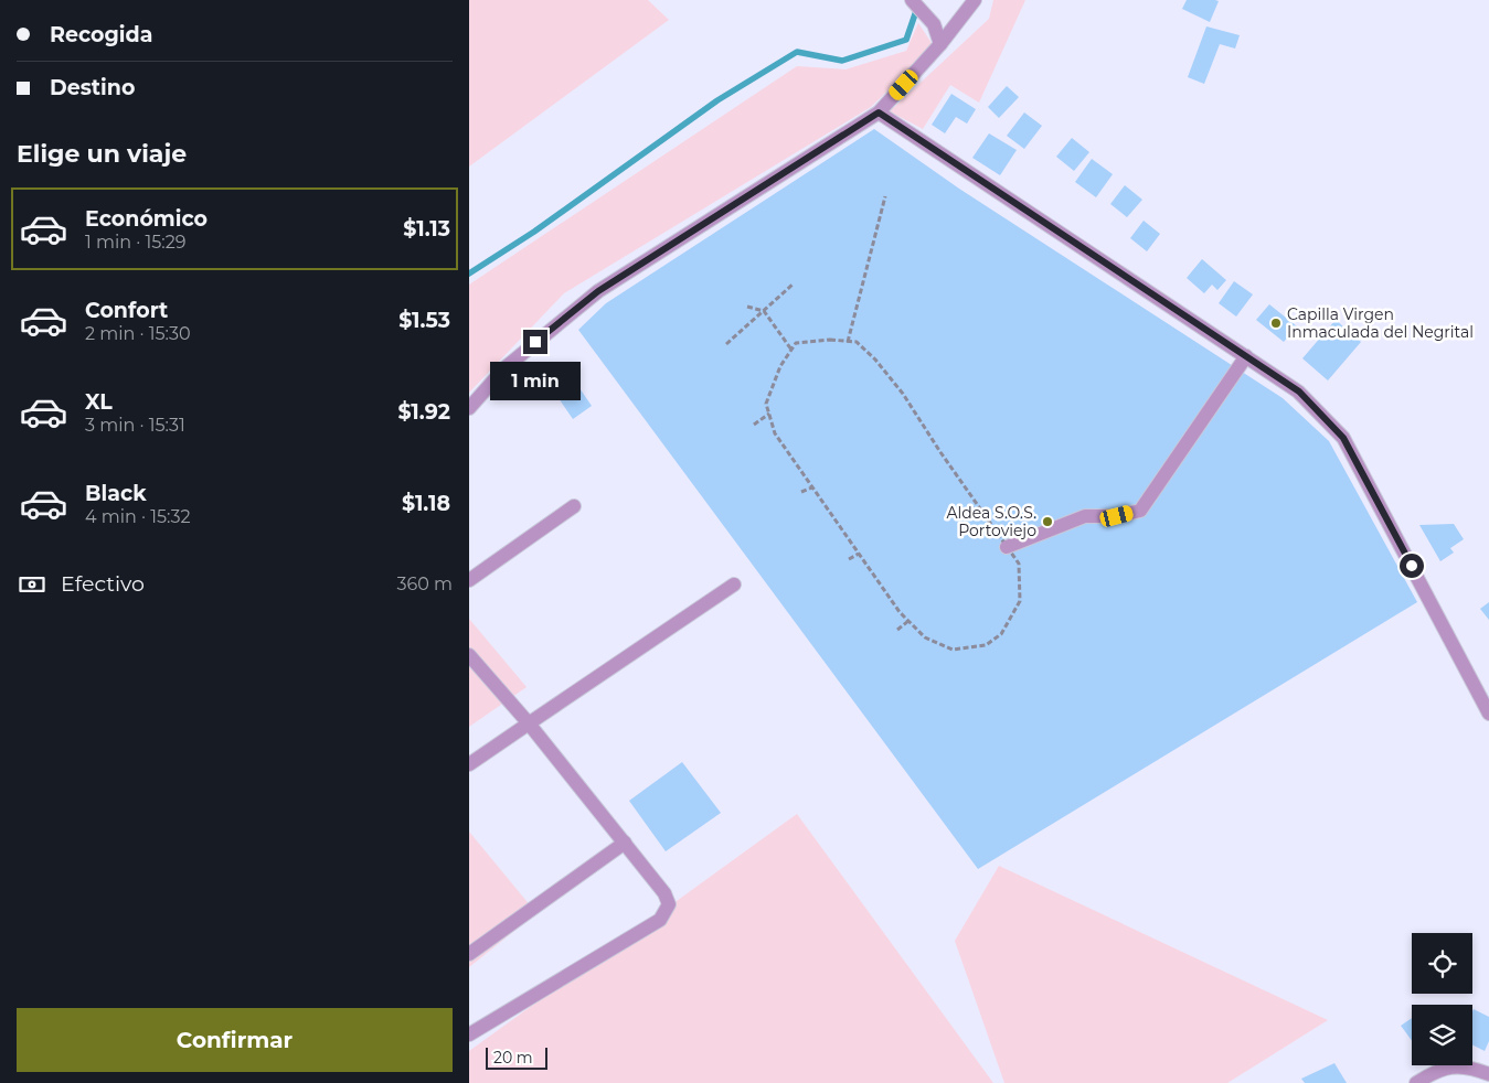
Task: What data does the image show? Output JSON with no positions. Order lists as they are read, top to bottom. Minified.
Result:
{"places":["Capilla Virgen Inmaculada del Negrital","Aldea S.O.S. Portoviejo"],"scale_bar":"20 m","page":{"banner":["Recogida","Destino"],"heading":"Elige un viaje","list":[{"name":"Económico","note":"1 min · 15:29","value":"$1.13"},{"name":"Confort","note":"2 min · 15:30","value":"$1.53"},{"name":"XL","note":"3 min · 15:31","value":"$1.92"},{"name":"Black","note":"4 min · 15:32","value":"$1.18"}],"bubble":"1 min","pay":["Efectivo","360 m"],"buttons":"Confirmar","scale":"20 m"}}
